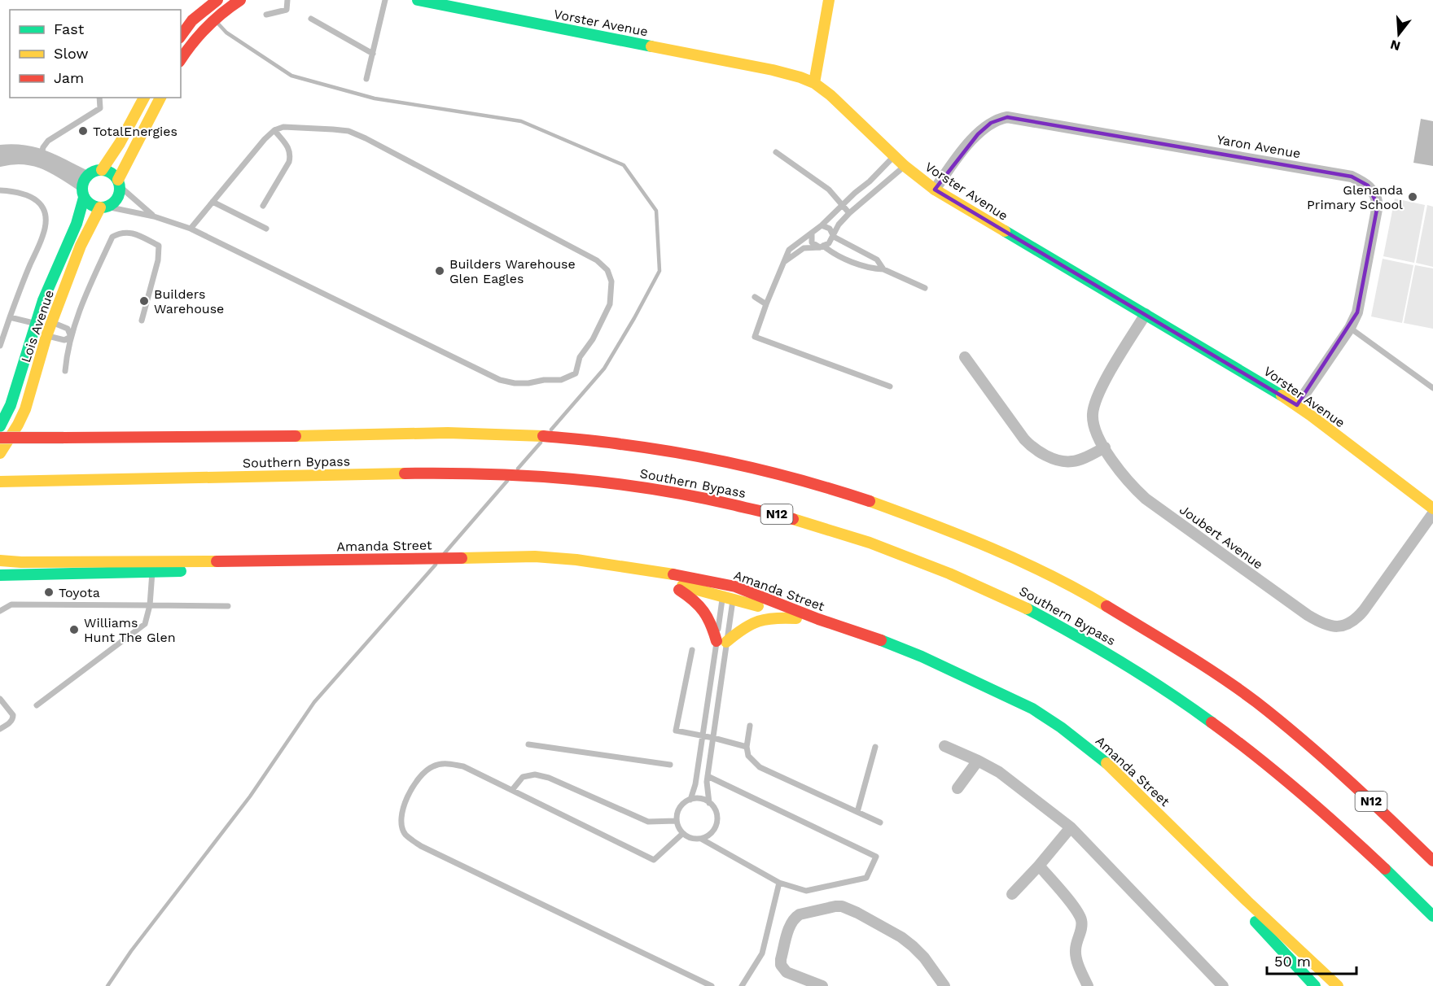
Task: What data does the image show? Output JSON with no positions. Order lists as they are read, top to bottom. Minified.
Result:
{"streets":{"main road":["Vorster Avenue","Lois Avenue","Southern Bypass","N12","Amanda Street"],"street":["Yaron Avenue","Joubert Avenue"]},"crossings":[["Vorster Avenue","Yaron Avenue"],["Vorster Avenue","Joubert Avenue"]],"places":["TotalEnergies","Glenanda Primary School","Builders Warehouse Glen Eagles","Builders Warehouse","Toyota","Williams Hunt The Glen"],"legend":["Fast","Slow","Jam"],"scale_bar":"50 m","north":"bottom"}
